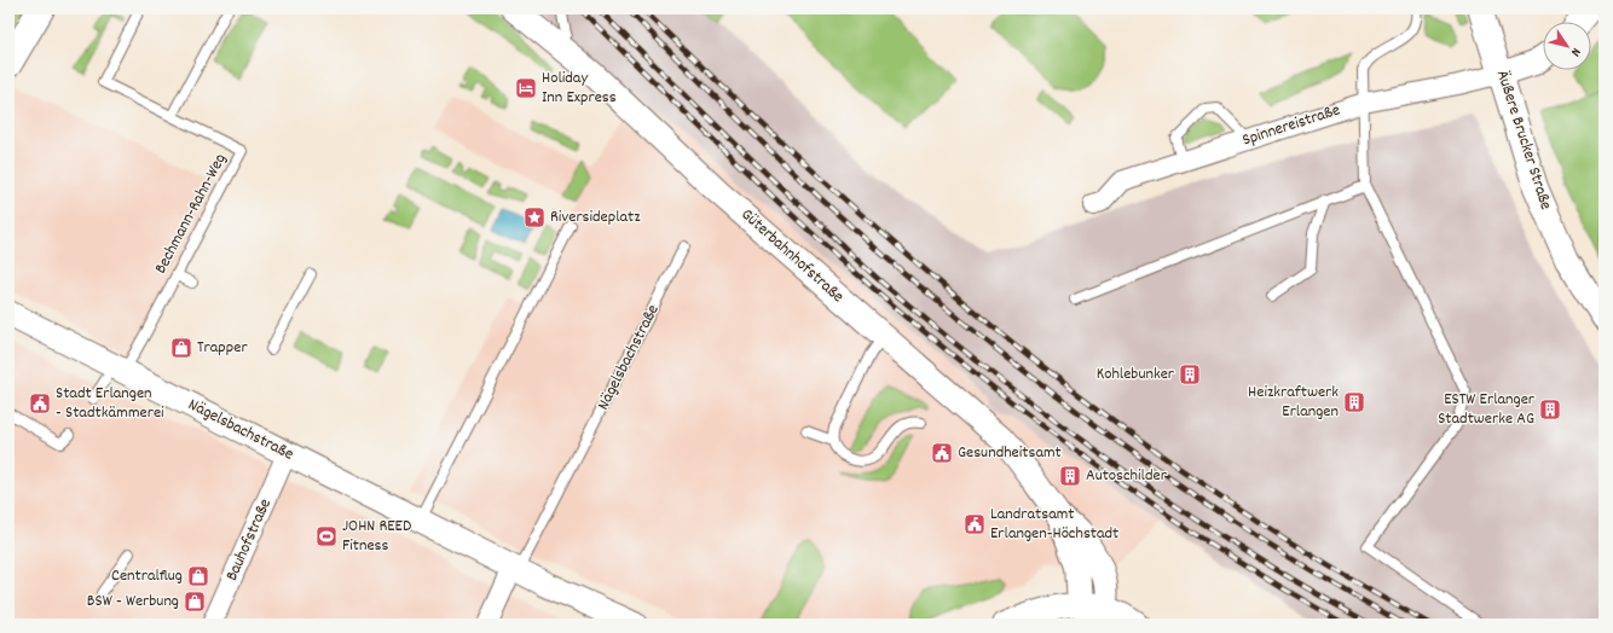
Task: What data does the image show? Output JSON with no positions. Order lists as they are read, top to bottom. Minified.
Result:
{"streets":{"street":["Spinnereistraße","Äußere Brucker Straße","Güterbahnhofstraße","Nägelsbachstraße","Bauhofstraße"],"lane":["Bechmann-Rahn-Weg"]},"crossings":[["Spinnereistraße","Äußere Brucker Straße"],["Bechmann-Rahn-Weg","Nägelsbachstraße"],["Nägelsbachstraße","Bauhofstraße"]],"places":{"hotel":["Holiday Inn Express"],"place":["Riversideplatz"],"shop":["Trapper","Centralflug","BSW - Werbung"],"building":["Kohlebunker","Heizkraftwerk Erlangen","ESTW Erlanger Stadtwerke AG","Autoschilder"],"public building":["Stadt Erlangen - Stadtkämmerei","Gesundheitsamt","Landratsamt Erlangen-Höchstadt"],"sports":["JOHN REED Fitness"]},"north":"bottom right"}
